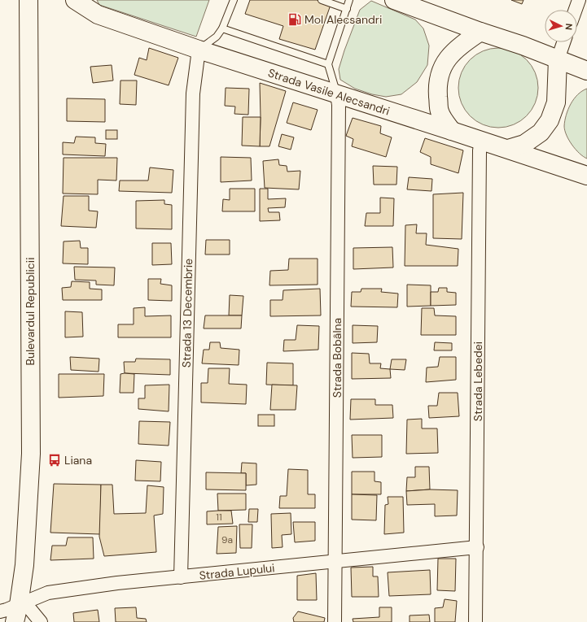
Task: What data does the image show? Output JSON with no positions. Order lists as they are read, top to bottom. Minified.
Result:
{"streets":{"street":["Strada Vasile Alecsandri","Bulevardul Republicii","Strada 13 Decembrie","Strada Bobâlna","Strada Lebedei","Strada Lupului"]},"crossings":[["Strada Vasile Alecsandri","Strada 13 Decembrie"],["Strada Vasile Alecsandri","Strada Bobâlna"],["Strada Vasile Alecsandri","Strada Lebedei"],["Bulevardul Republicii","Strada Lupului"],["Strada 13 Decembrie","Strada Lupului"],["Strada Bobâlna","Strada Lupului"],["Strada Lebedei","Strada Lupului"]],"places":{"fuel station":["Mol Alecsandri"],"bus stop":["Liana"]},"house_numbers":["11","9a"],"north":"right"}
